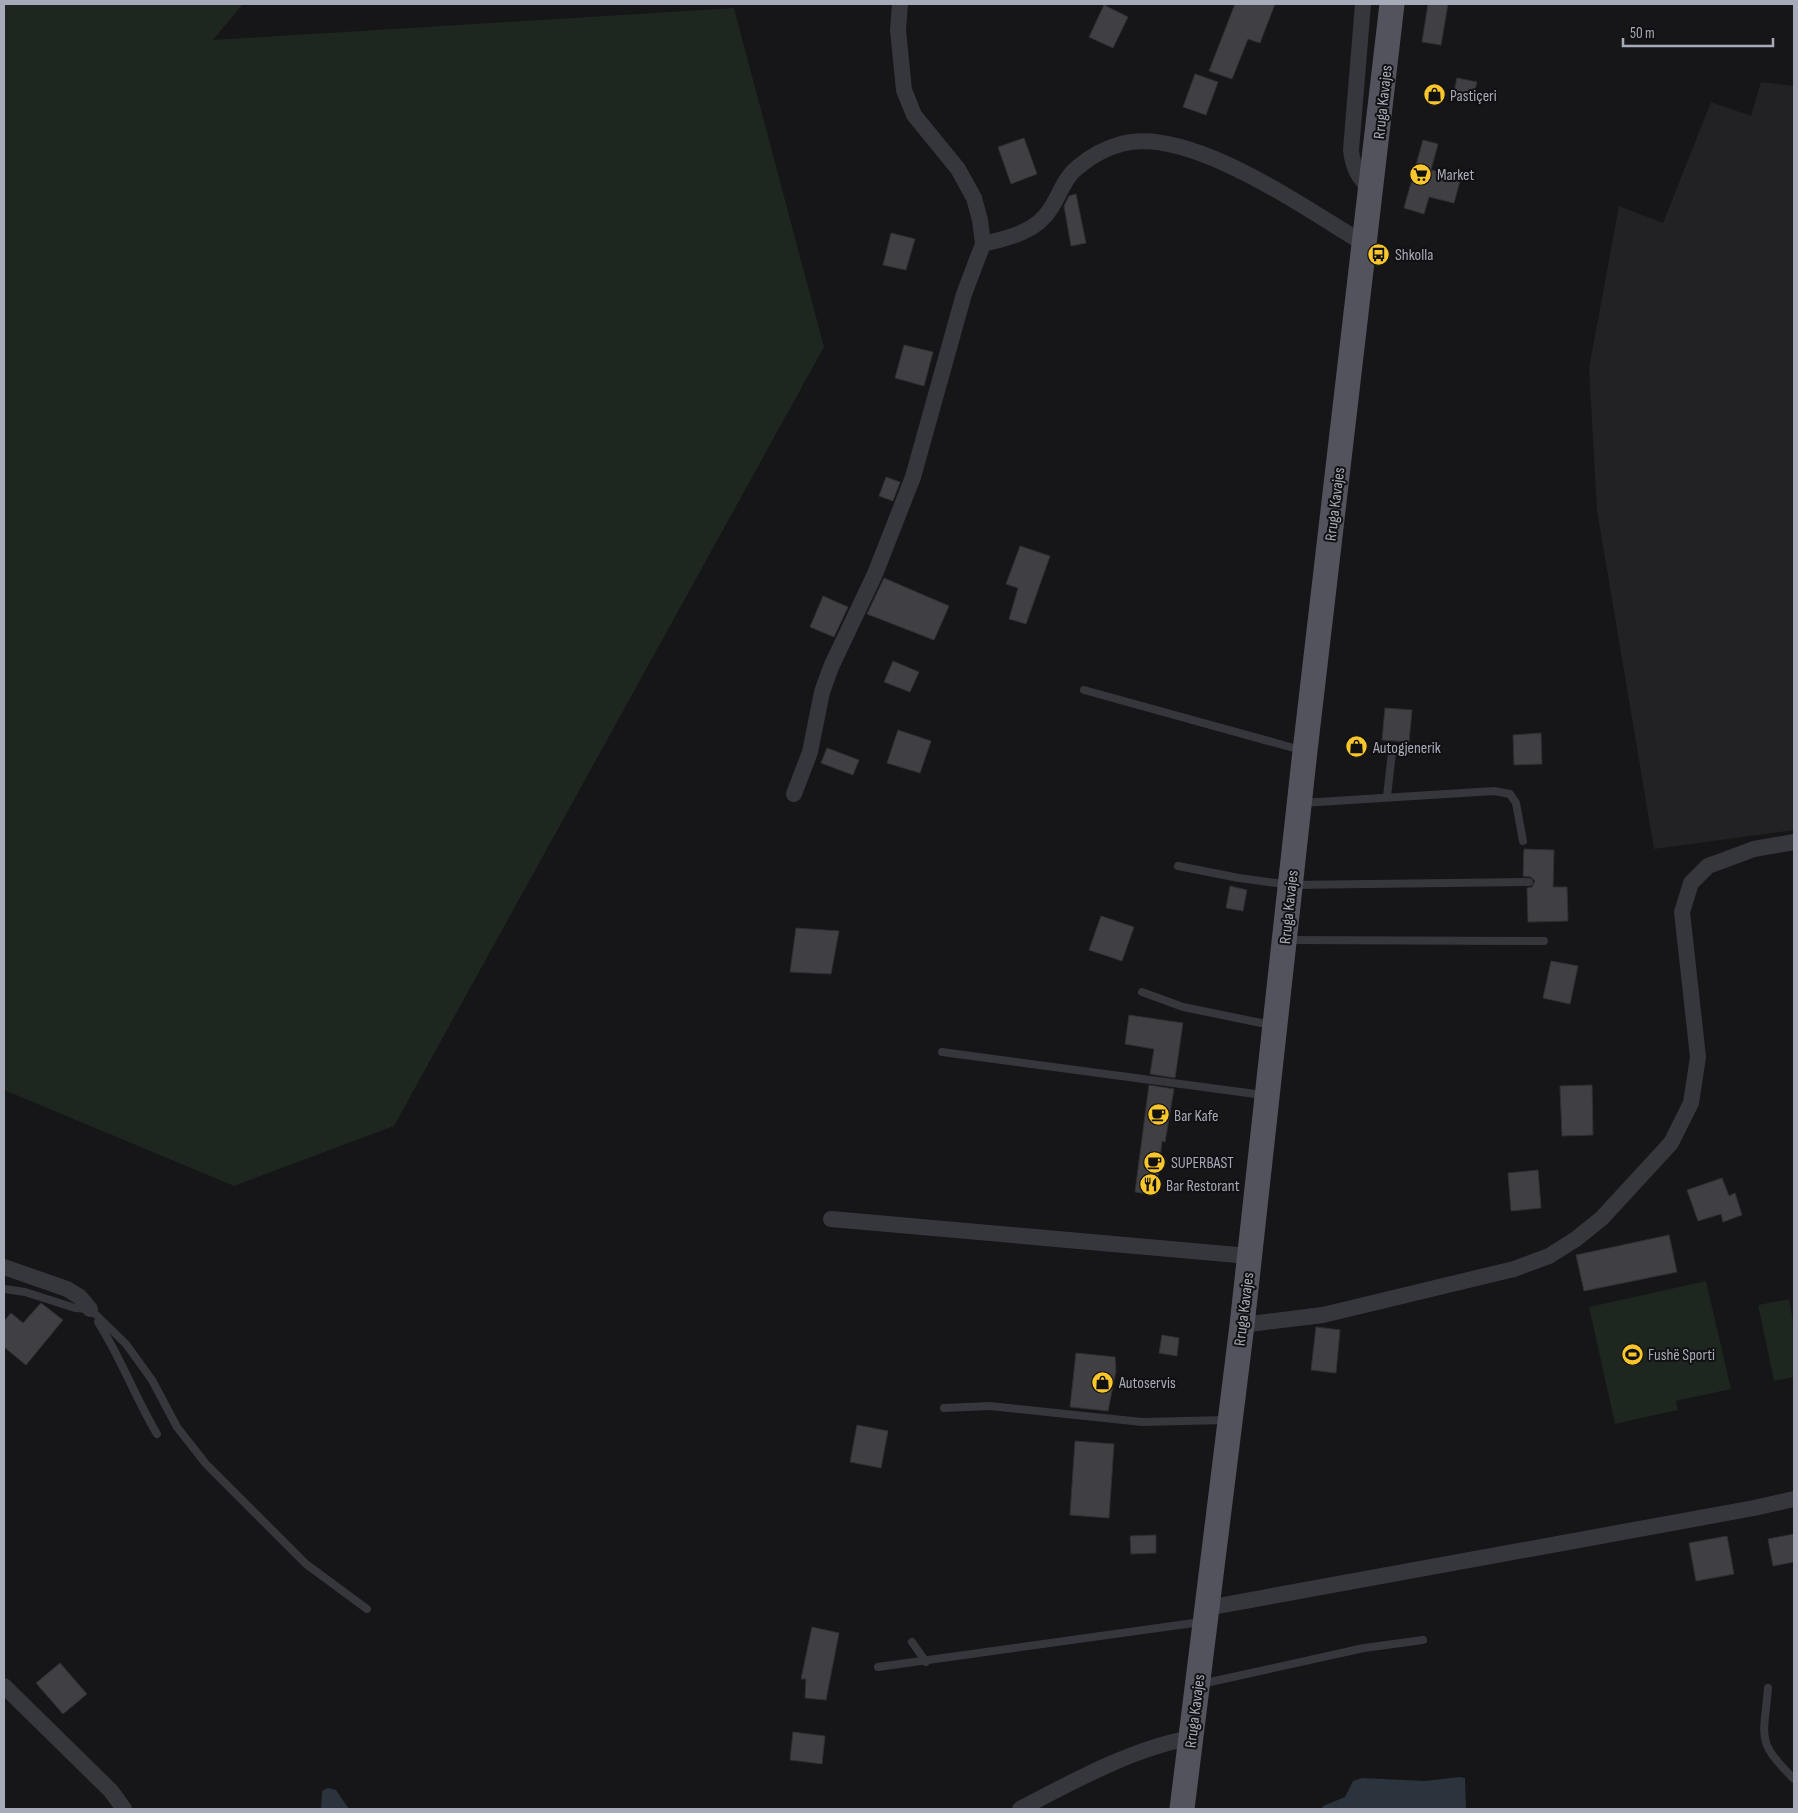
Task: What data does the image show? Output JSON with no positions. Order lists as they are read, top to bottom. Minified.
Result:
{"streets":{"main road":["Rruga Kavajes"]},"places":{"shop":["Pastiçeri","Autogjenerik","Autoservis"],"supermarket":["Market"],"bus stop":["Shkolla"],"cafe":["Bar Kafe","SUPERBAST"],"restaurant":["Bar Restorant"],"sports":["Fushë Sporti"]},"scale_bar":"50 m"}
